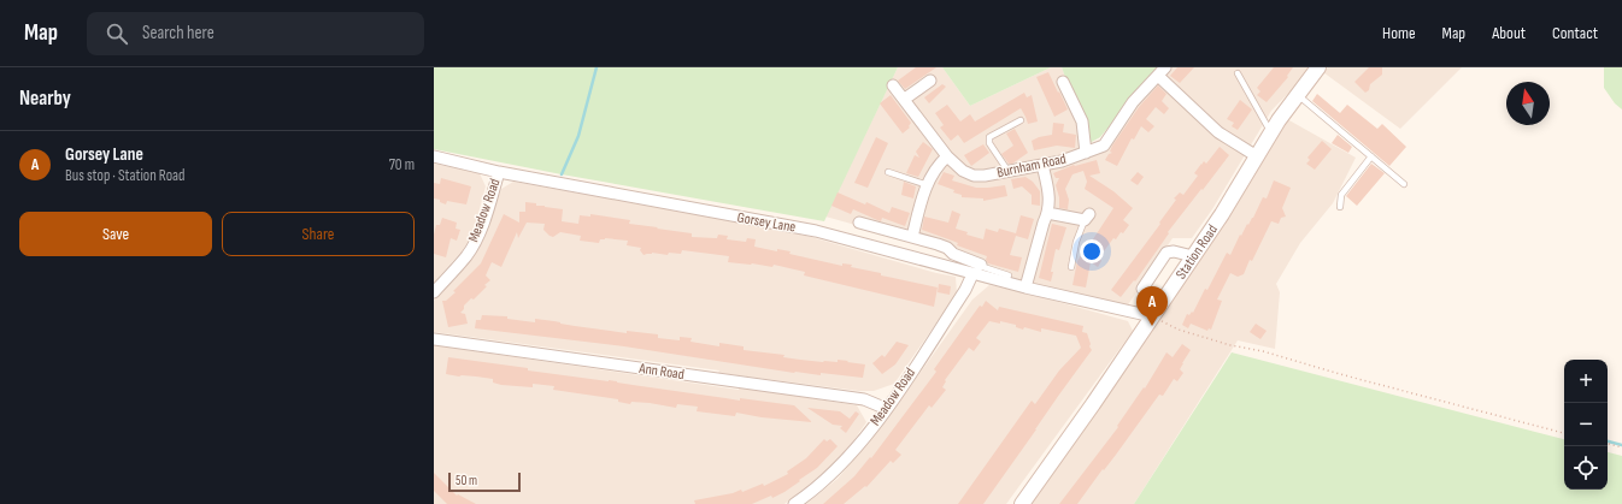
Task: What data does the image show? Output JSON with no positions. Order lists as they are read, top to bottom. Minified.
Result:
{"streets":{"street":["Burnham Road","Meadow Road","Gorsey Lane","Station Road","Ann Road"]},"crossings":[["Burnham Road","Station Road"],["Meadow Road","Gorsey Lane"],["Meadow Road","Ann Road"],["Gorsey Lane","Station Road"]],"scale_bar":"50 m","north":"top","page":{"header":"Map","search":"Search here","nav":["Home","Map","About","Contact"],"heading":"Nearby","list":[{"mark":"A","name":"Gorsey Lane","note":"Bus stop · Station Road","value":"70 m"}],"buttons":["Save","Share"],"pins":"A","map_buttons":["+","−"],"scale":"50 m"}}
